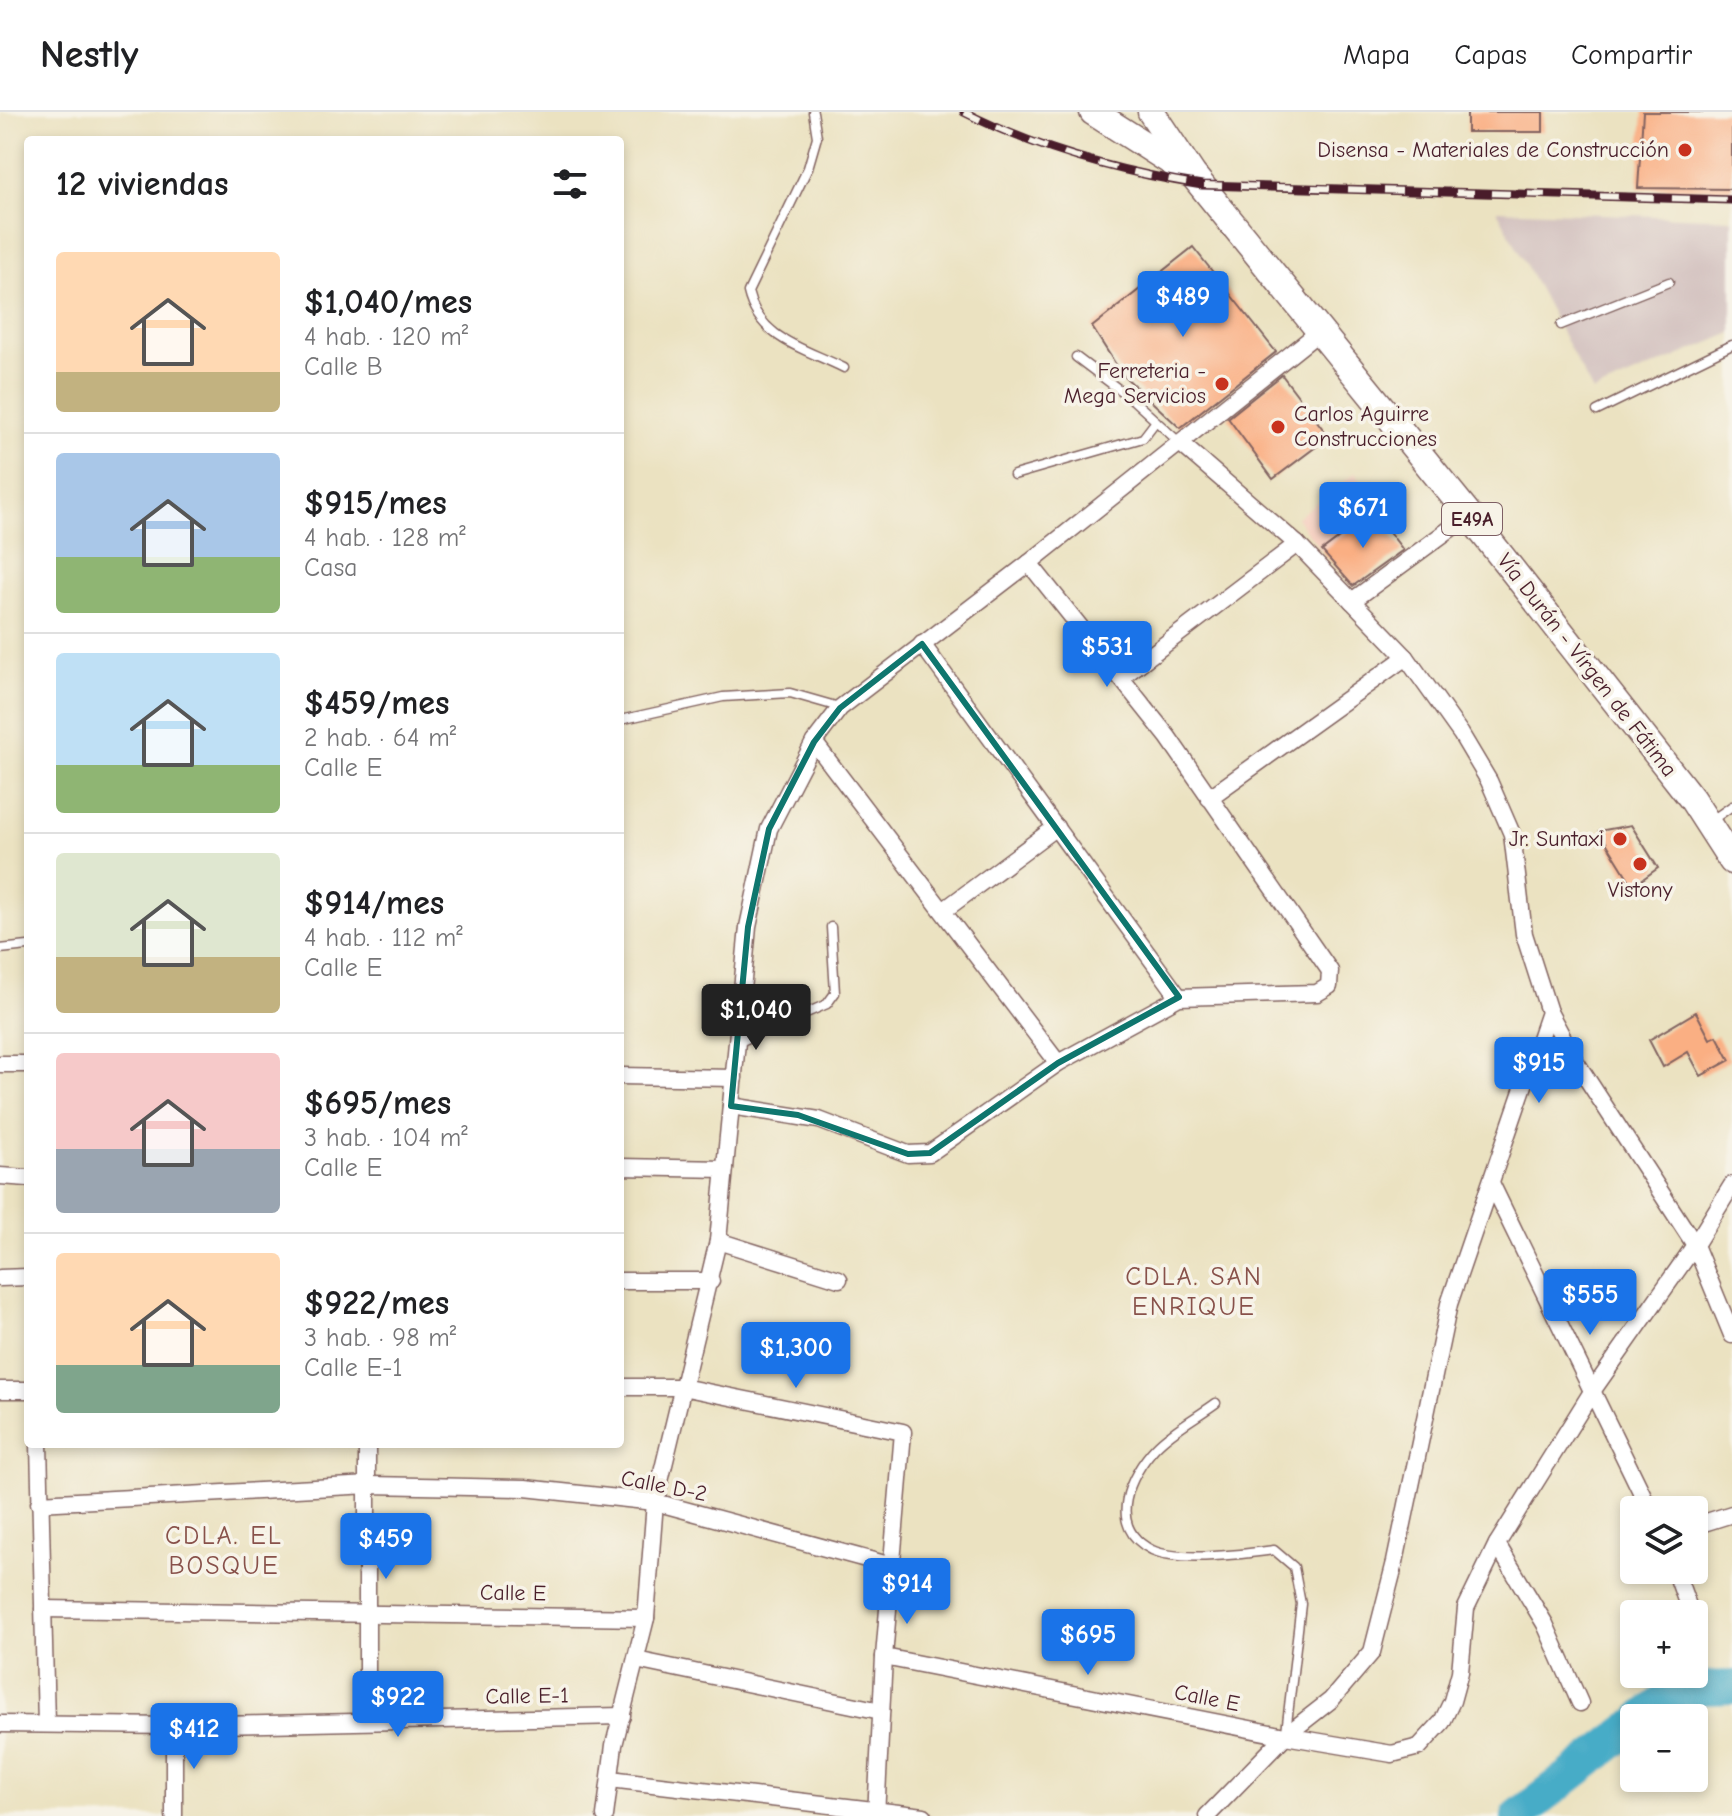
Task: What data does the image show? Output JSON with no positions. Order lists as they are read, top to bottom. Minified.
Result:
{"streets":{"main road":["E49A","Vía Durán - Vírgen de Fátima"],"street":["Calle D-2","Calle E","Calle E-1"]},"districts":["CDLA. SAN ENRIQUE","CDLA. EL BOSQUE"],"places":["Disensa - Materiales de Construcción","Ferreteria - Mega Servicios","Carlos Aguirre Construcciones","Jr. Suntaxi","Vistony"],"page":{"header":"Nestly","nav":["Mapa","Capas","Compartir"],"heading":"12 viviendas","list":[{"name":"$1,040/mes","note":"4 hab. · 120 m² · Calle B"},{"name":"$915/mes","note":"4 hab. · 128 m² · Casa"},{"name":"$459/mes","note":"2 hab. · 64 m² · Calle E"},{"name":"$914/mes","note":"4 hab. · 112 m² · Calle E"},{"name":"$695/mes","note":"3 hab. · 104 m² · Calle E"},{"name":"$922/mes","note":"3 hab. · 98 m² · Calle E-1"}],"price":["$489","$671","$531","$1,040","$915","$555","$1,300","$459","$914","$695","$922","$412"],"map_buttons":["+","−"]}}
